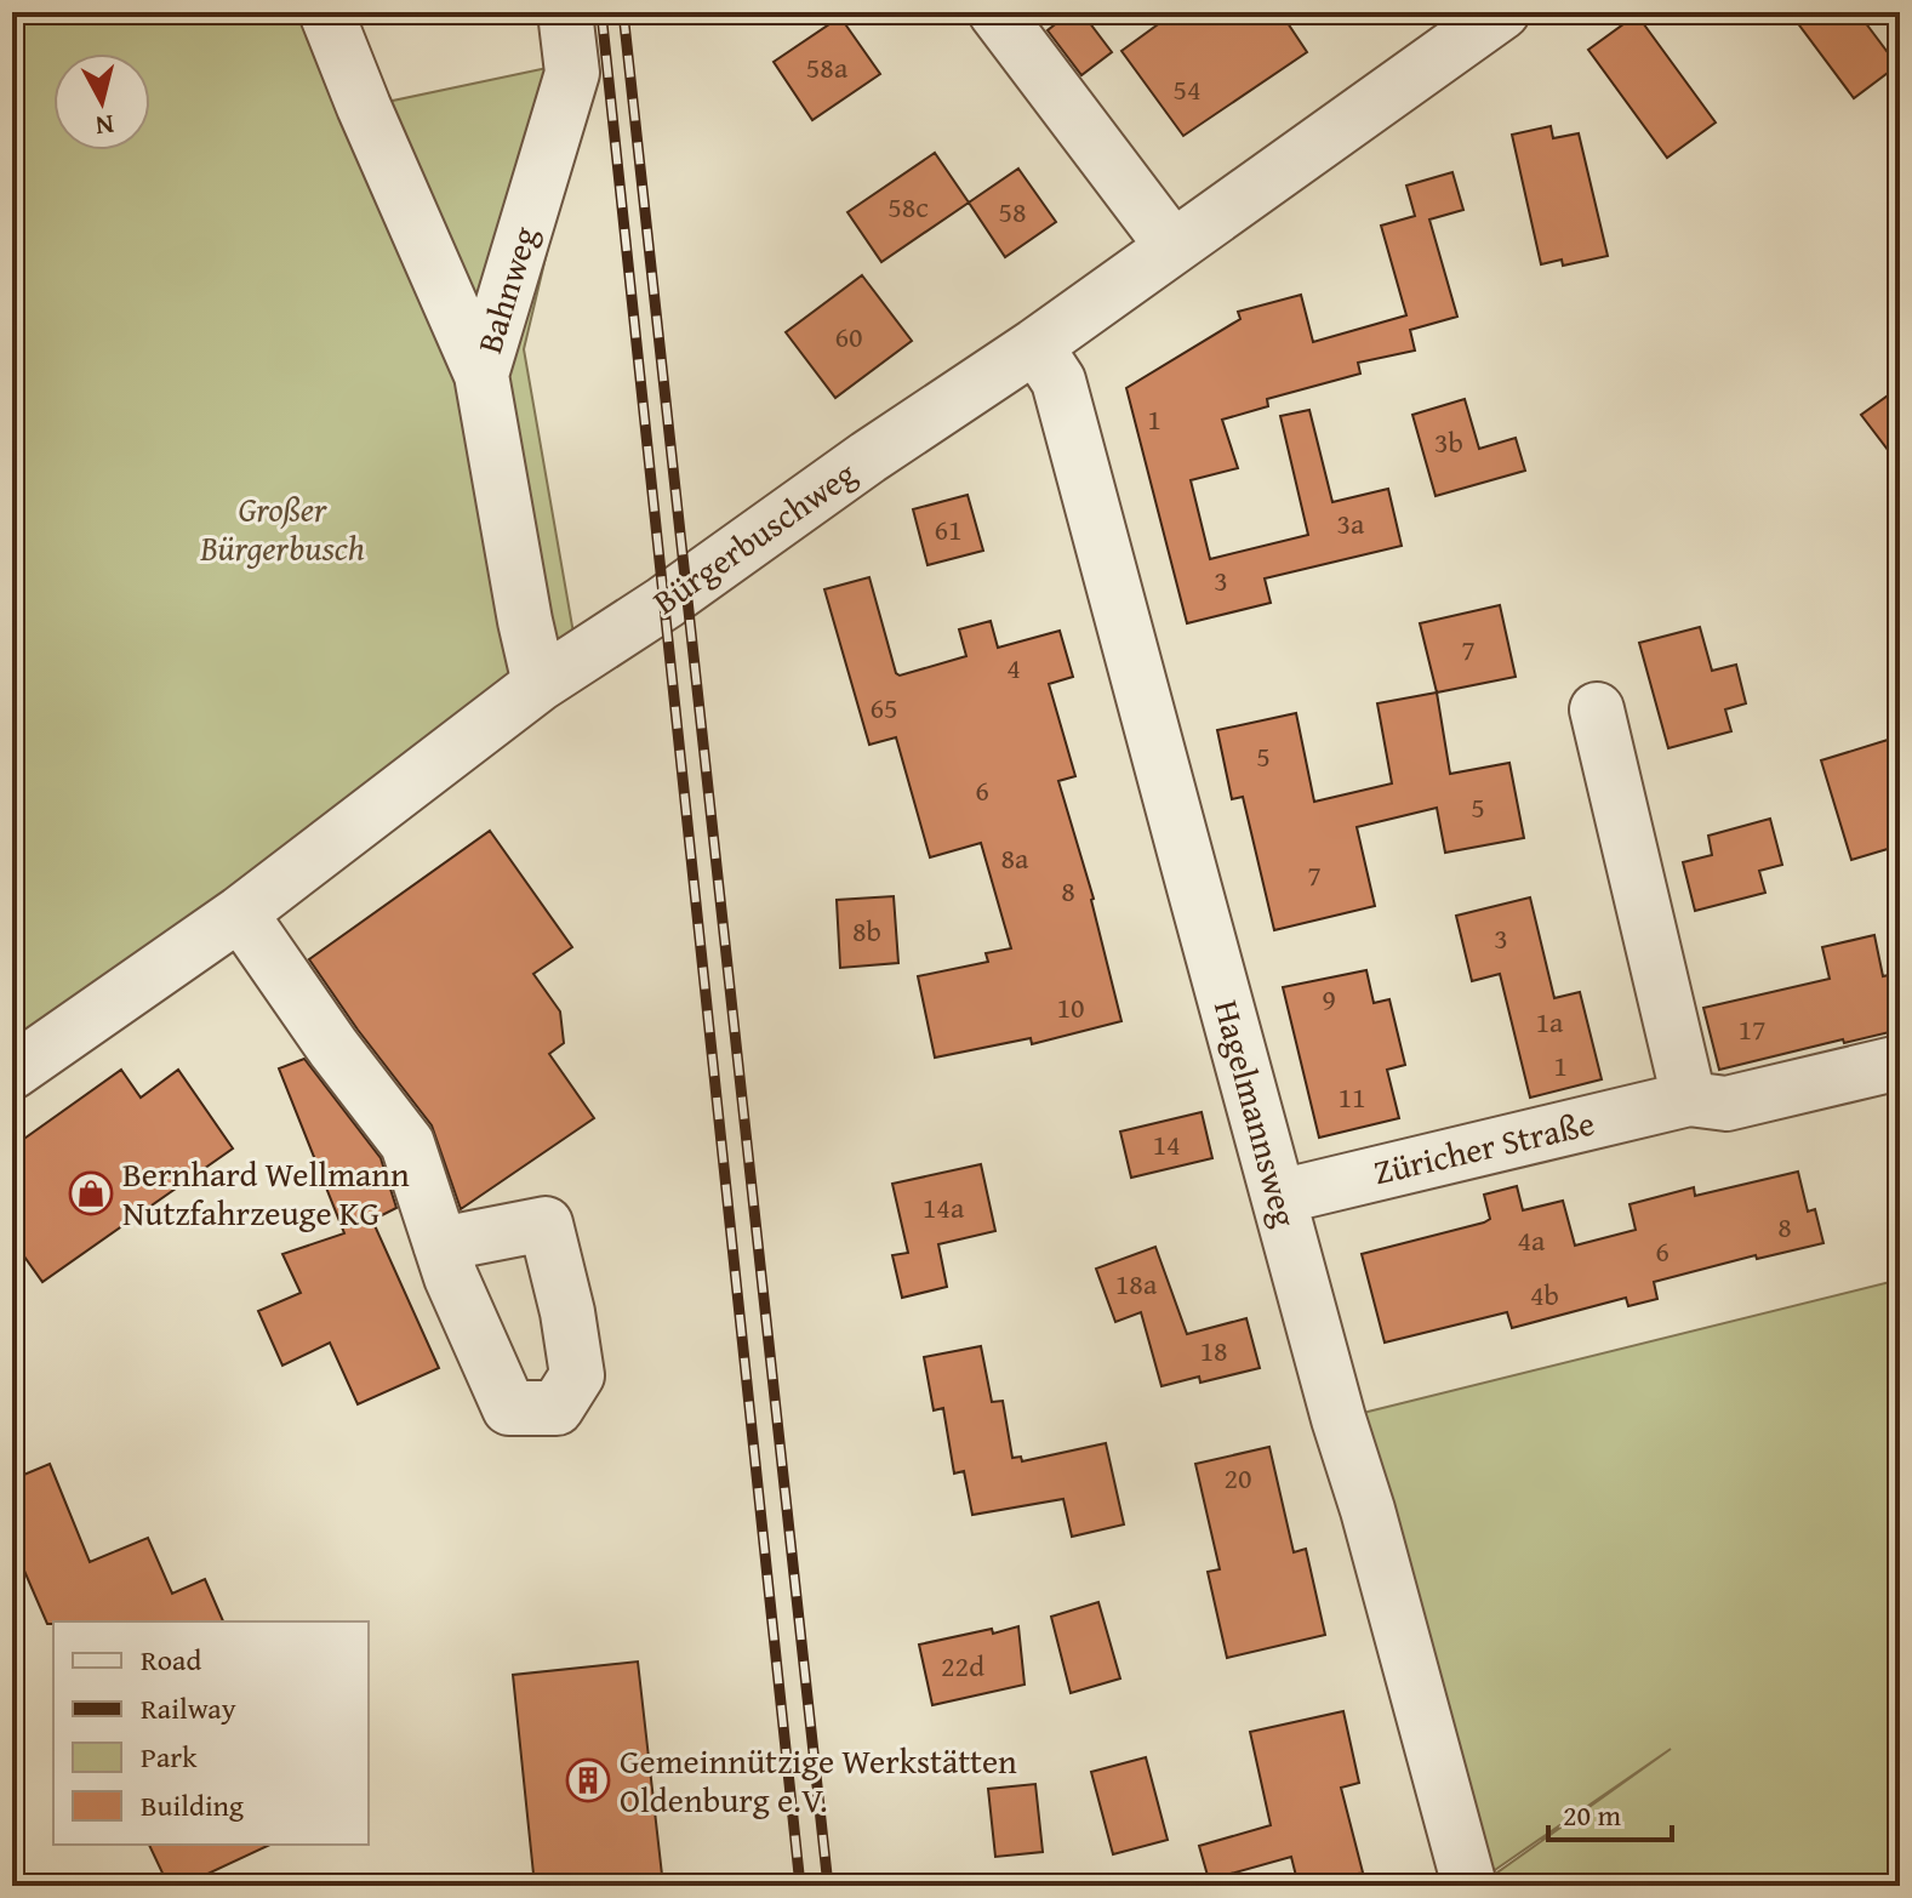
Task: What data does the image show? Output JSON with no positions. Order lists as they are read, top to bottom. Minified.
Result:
{"streets":{"street":["Bahnweg","Bürgerbuschweg","Hagelmannsweg","Züricher Straße"]},"crossings":[["Bahnweg","Bürgerbuschweg"],["Bürgerbuschweg","Hagelmannsweg"],["Hagelmannsweg","Züricher Straße"]],"parks":["Großer Bürgerbusch"],"places":{"shop":["Bernhard Wellmann Nutzfahrzeuge KG"],"building":["Gemeinnützige Werkstätten Oldenburg e.V."]},"house_numbers":["58a","54","58c","58","60","1","3b","3a","61","3","7","4","65","5","6","5","8a","7","8","8b","3","9","10","1a","17","1","11","14","14a","8","4a","6","18a","4b","18","20","22d"],"legend":["Road","Railway","Park","Building"],"scale_bar":"20 m","north":"bottom"}
